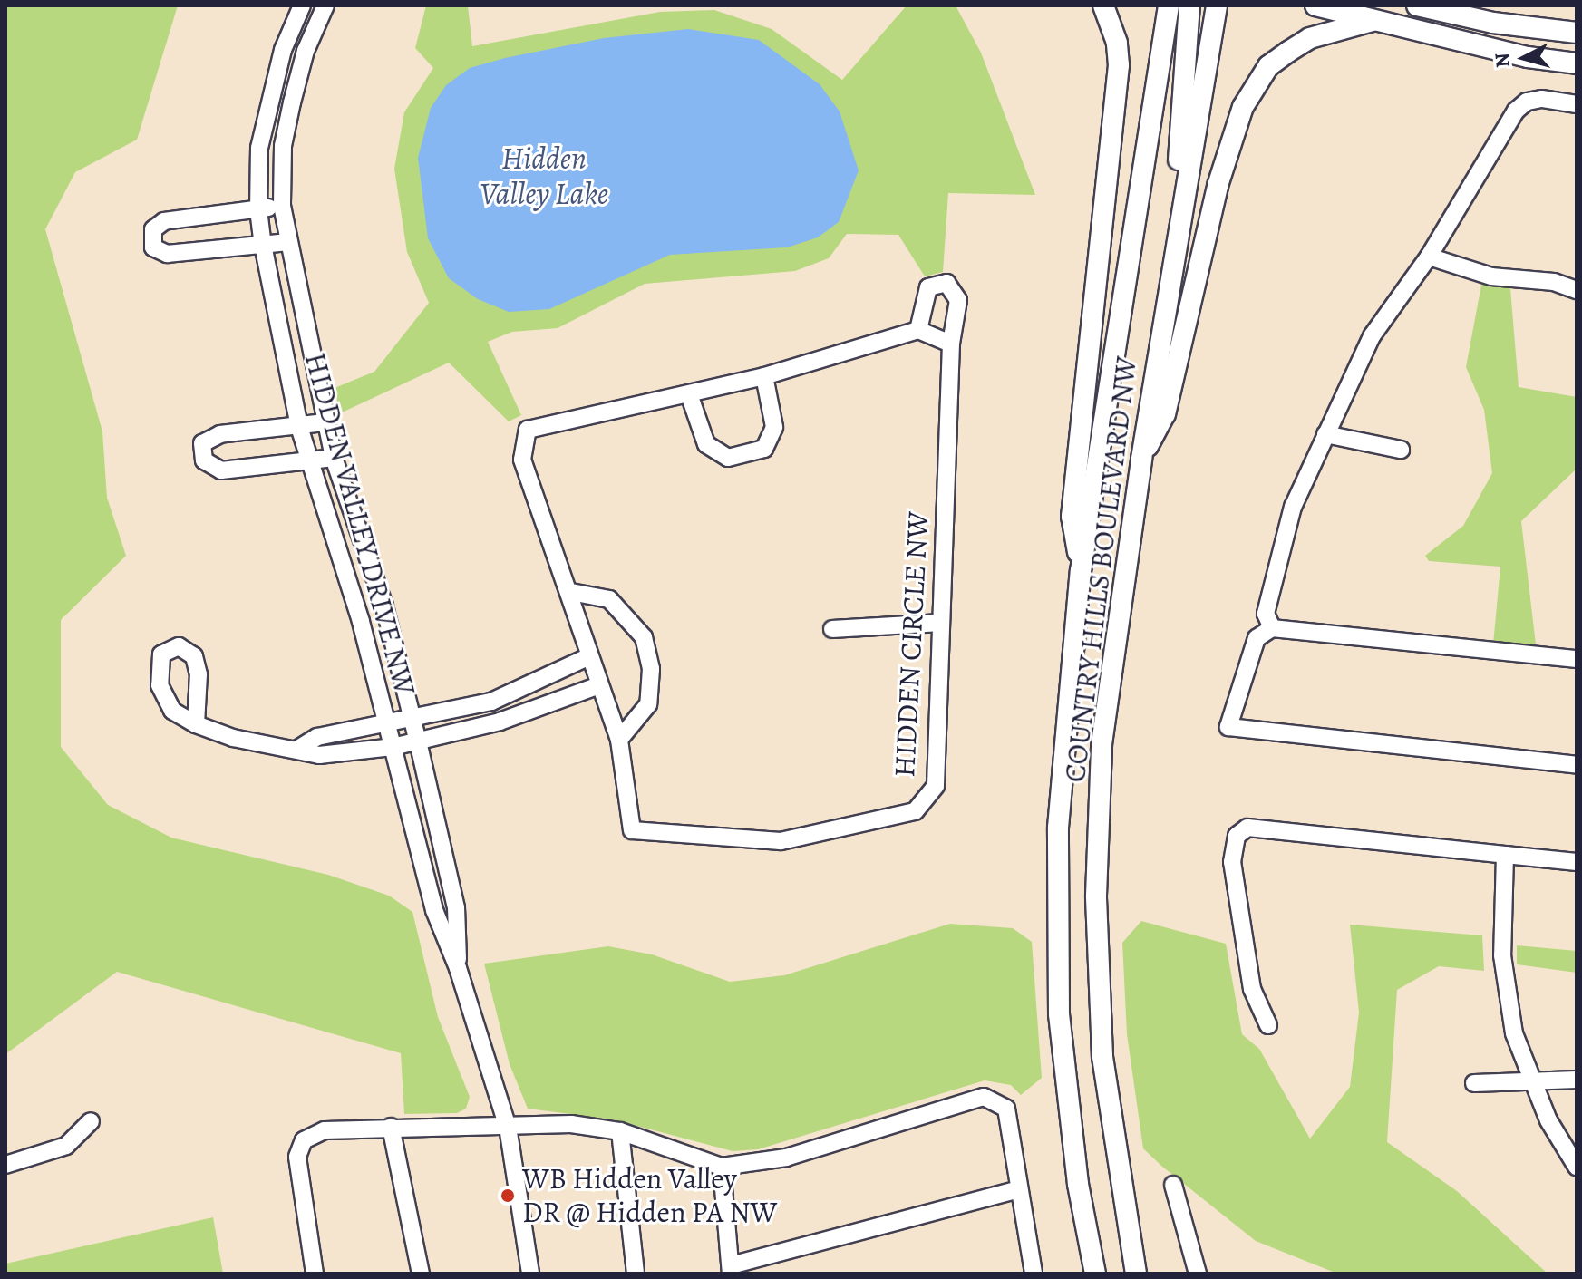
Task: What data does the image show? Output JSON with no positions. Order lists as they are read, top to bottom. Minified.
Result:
{"streets":{"main road":["COUNTRY HILLS BOULEVARD NW"],"street":["HIDDEN VALLEY DRIVE NW","HIDDEN CIRCLE NW"]},"water":["Hidden Valley Lake"],"places":["WB Hidden Valley DR @ Hidden PA NW"],"north":"left"}
